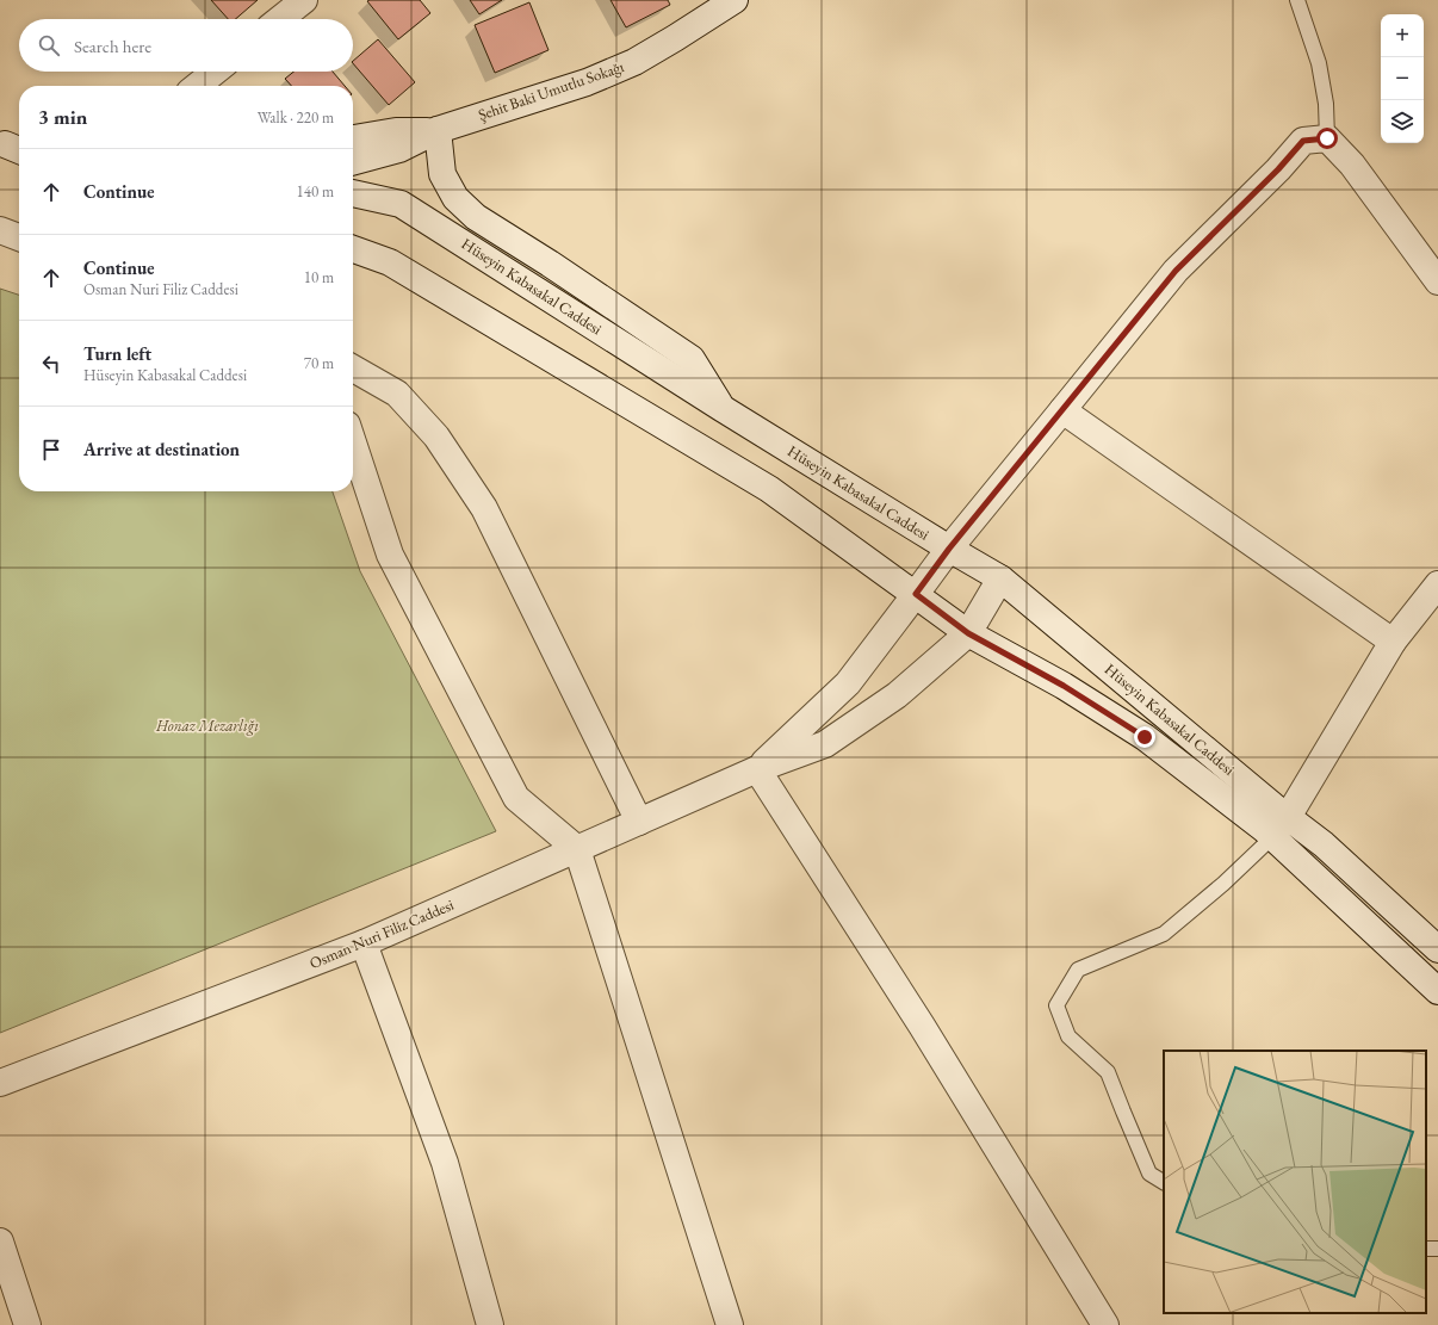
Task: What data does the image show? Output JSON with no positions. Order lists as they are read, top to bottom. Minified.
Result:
{"streets":{"street":["Şehit Baki Umutlu Sokağı","Hüseyin Kabasakal Caddesi","Osman Nuri Filiz Caddesi"]},"crossings":[["Hüseyin Kabasakal Caddesi","Osman Nuri Filiz Caddesi"]],"parks":["Honaz Mezarlığı"],"page":{"map_buttons":["+","−"],"search":"Search here","heading":["3 min","Walk · 220 m"],"list":[["Continue","140 m"],["Continue","Osman Nuri Filiz Caddesi","10 m"],["Turn left","Hüseyin Kabasakal Caddesi","70 m"],"Arrive at destination"]}}
